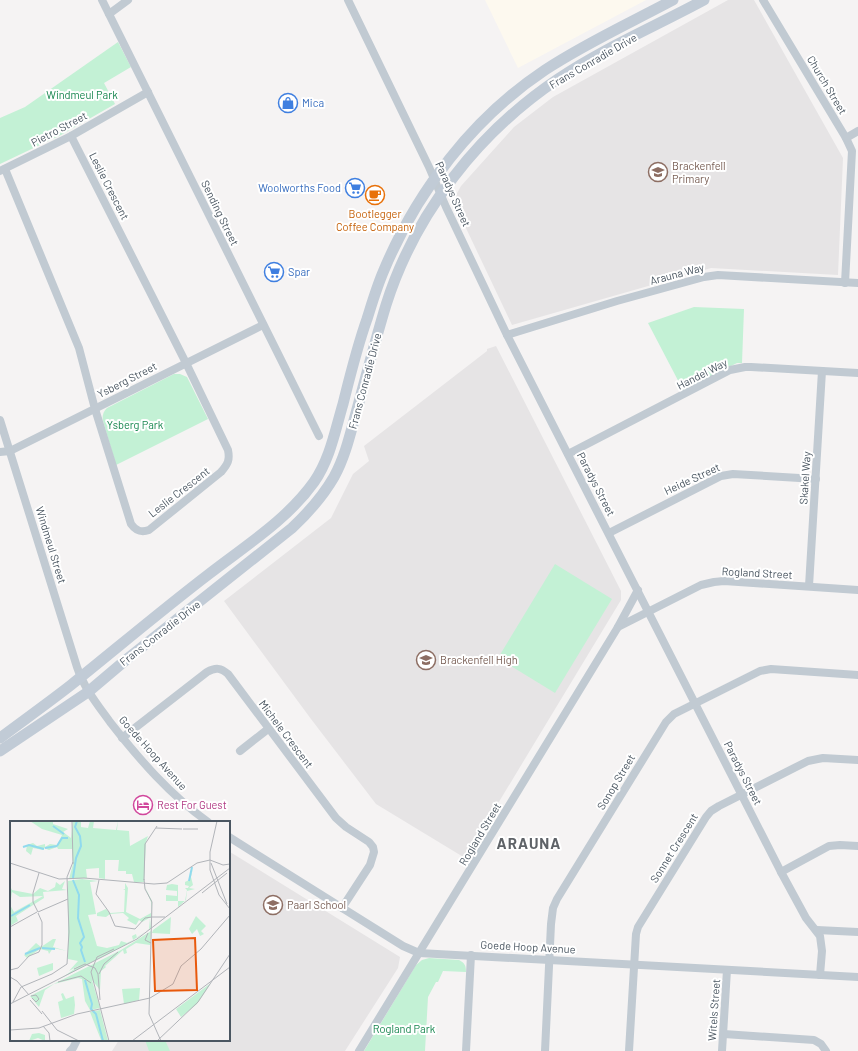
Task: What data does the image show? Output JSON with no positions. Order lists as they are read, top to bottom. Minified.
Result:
{"streets":{"street":["Frans Conradie Drive","Church Street","Pietro Street","Leslie Crescent","Paradys Street","Sending Street","Arauna Way","Handel Way","Ysberg Street","Skakel Way","Heide Street","Windmeul Street","Rogland Street","Michele Crescent","Goede Hoop Avenue","Sonop Street","Sonnet Crescent","Witels Street"]},"crossings":[["Frans Conradie Drive","Paradys Street"],["Frans Conradie Drive","Windmeul Street"],["Frans Conradie Drive","Goede Hoop Avenue"],["Church Street","Arauna Way"],["Pietro Street","Leslie Crescent"],["Pietro Street","Sending Street"],["Leslie Crescent","Ysberg Street"],["Paradys Street","Arauna Way"],["Paradys Street","Handel Way"],["Paradys Street","Heide Street"],["Paradys Street","Rogland Street"],["Paradys Street","Goede Hoop Avenue"],["Paradys Street","Sonop Street"],["Paradys Street","Sonnet Crescent"],["Sending Street","Ysberg Street"],["Handel Way","Skakel Way"],["Ysberg Street","Windmeul Street"],["Skakel Way","Heide Street"],["Skakel Way","Rogland Street"],["Windmeul Street","Goede Hoop Avenue"],["Rogland Street","Goede Hoop Avenue"],["Michele Crescent","Goede Hoop Avenue"],["Goede Hoop Avenue","Sonop Street"],["Goede Hoop Avenue","Sonnet Crescent"],["Goede Hoop Avenue","Witels Street"]],"districts":["ARAUNA"],"parks":["Windmeul Park","Ysberg Park","Rogland Park"],"places":{"shop":["Mica"],"school or university":["Brackenfell Primary","Brackenfell High","Paarl School"],"supermarket":["Woolworths Food","Spar"],"cafe":["Bootlegger Coffee Company"],"hotel":["Rest For Guest"]}}
